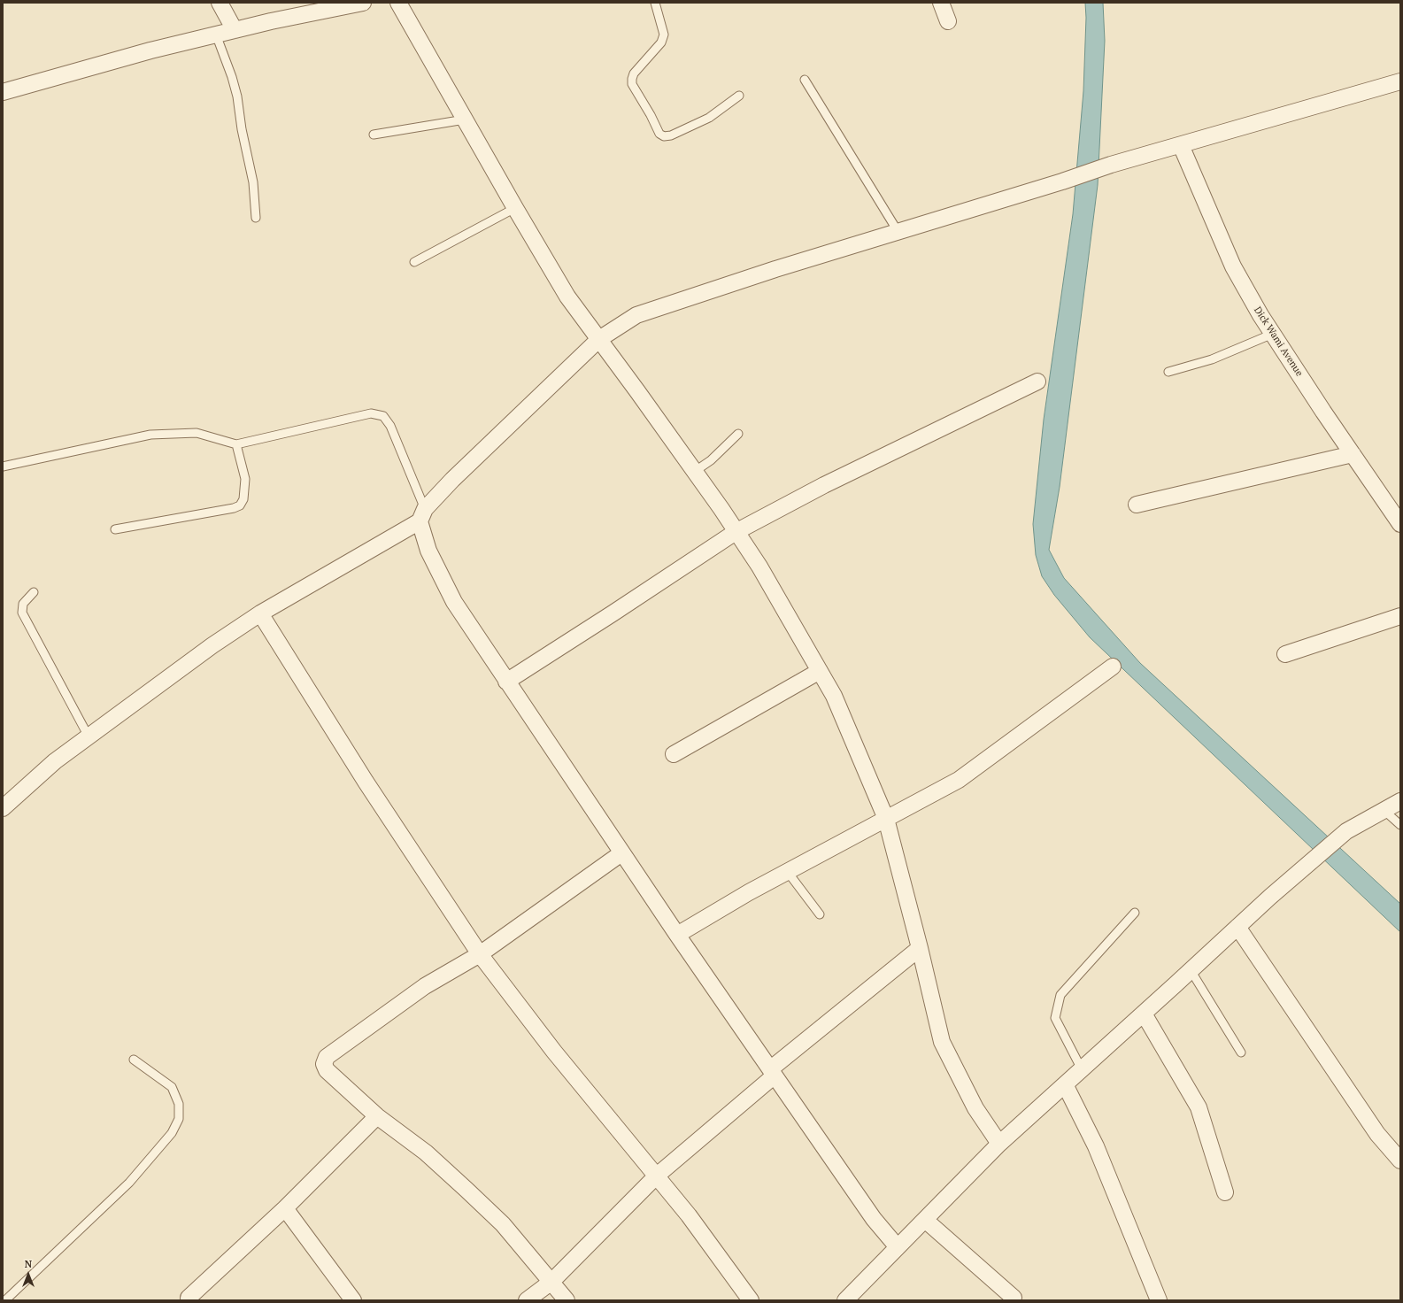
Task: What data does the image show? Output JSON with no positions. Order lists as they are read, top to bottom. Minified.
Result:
{"streets":{"street":["Dick Wami Avenue"]},"north":"top"}
